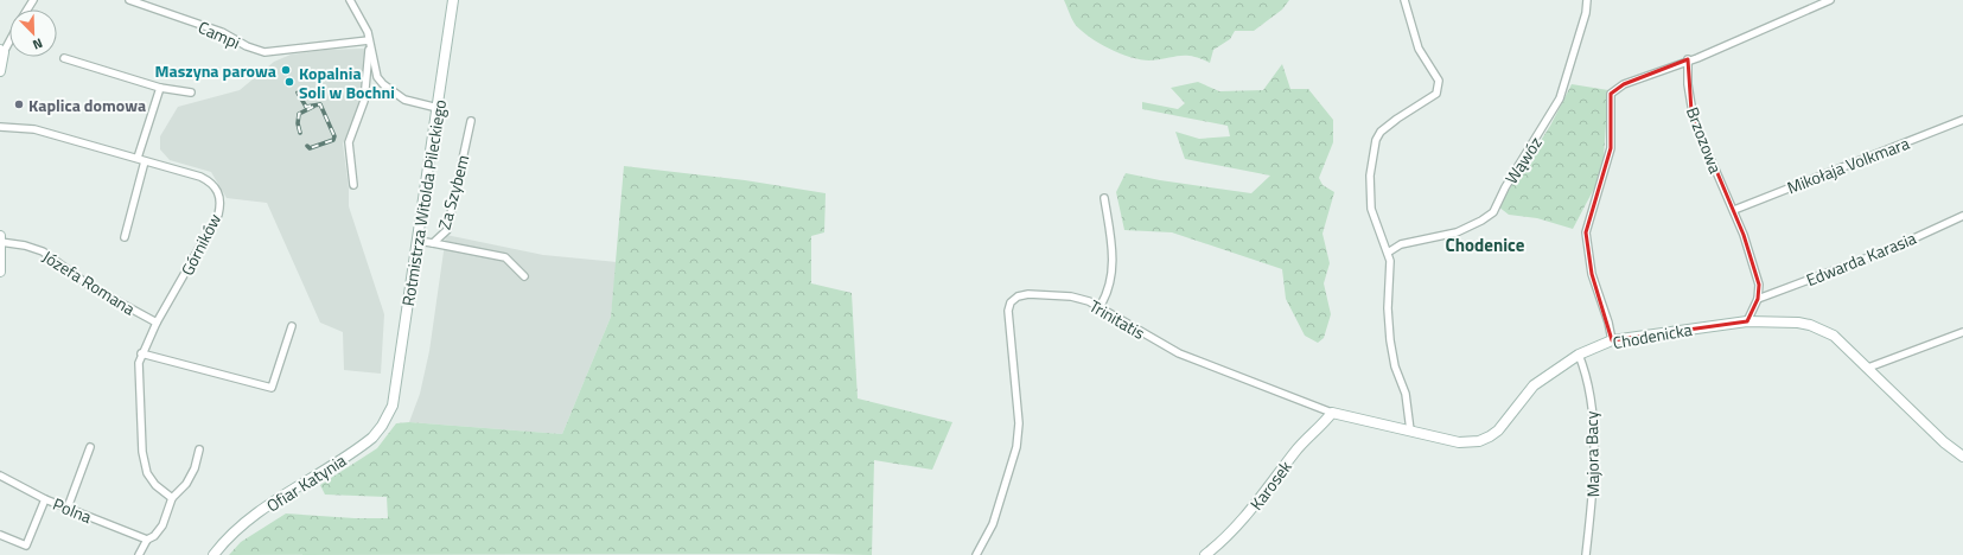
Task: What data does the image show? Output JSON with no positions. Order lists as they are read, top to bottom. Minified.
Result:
{"streets":{"street":["Campi","Brzozowa","Wąwóz","Mikołaja Volkmara","Za Szybem","Rotmistrza Witolda Pileckiego","Górników","Edwarda Karasia","Józefa Romana","Trinitatis","Chodenicka","Majora Bacy","Ofiar Katynia","Karosek","Polna"]},"crossings":[["Brzozowa","Mikołaja Volkmara"],["Brzozowa","Edwarda Karasia"],["Za Szybem","Rotmistrza Witolda Pileckiego"],["Rotmistrza Witolda Pileckiego","Ofiar Katynia"],["Górników","Józefa Romana"],["Trinitatis","Chodenicka"],["Trinitatis","Karosek"],["Chodenicka","Majora Bacy"],["Chodenicka","Karosek"]],"districts":["Chodenice"],"places":["Maszyna parowa","Kopalnia Soli w Bochni","Kaplica domowa"],"north":"bottom right"}
